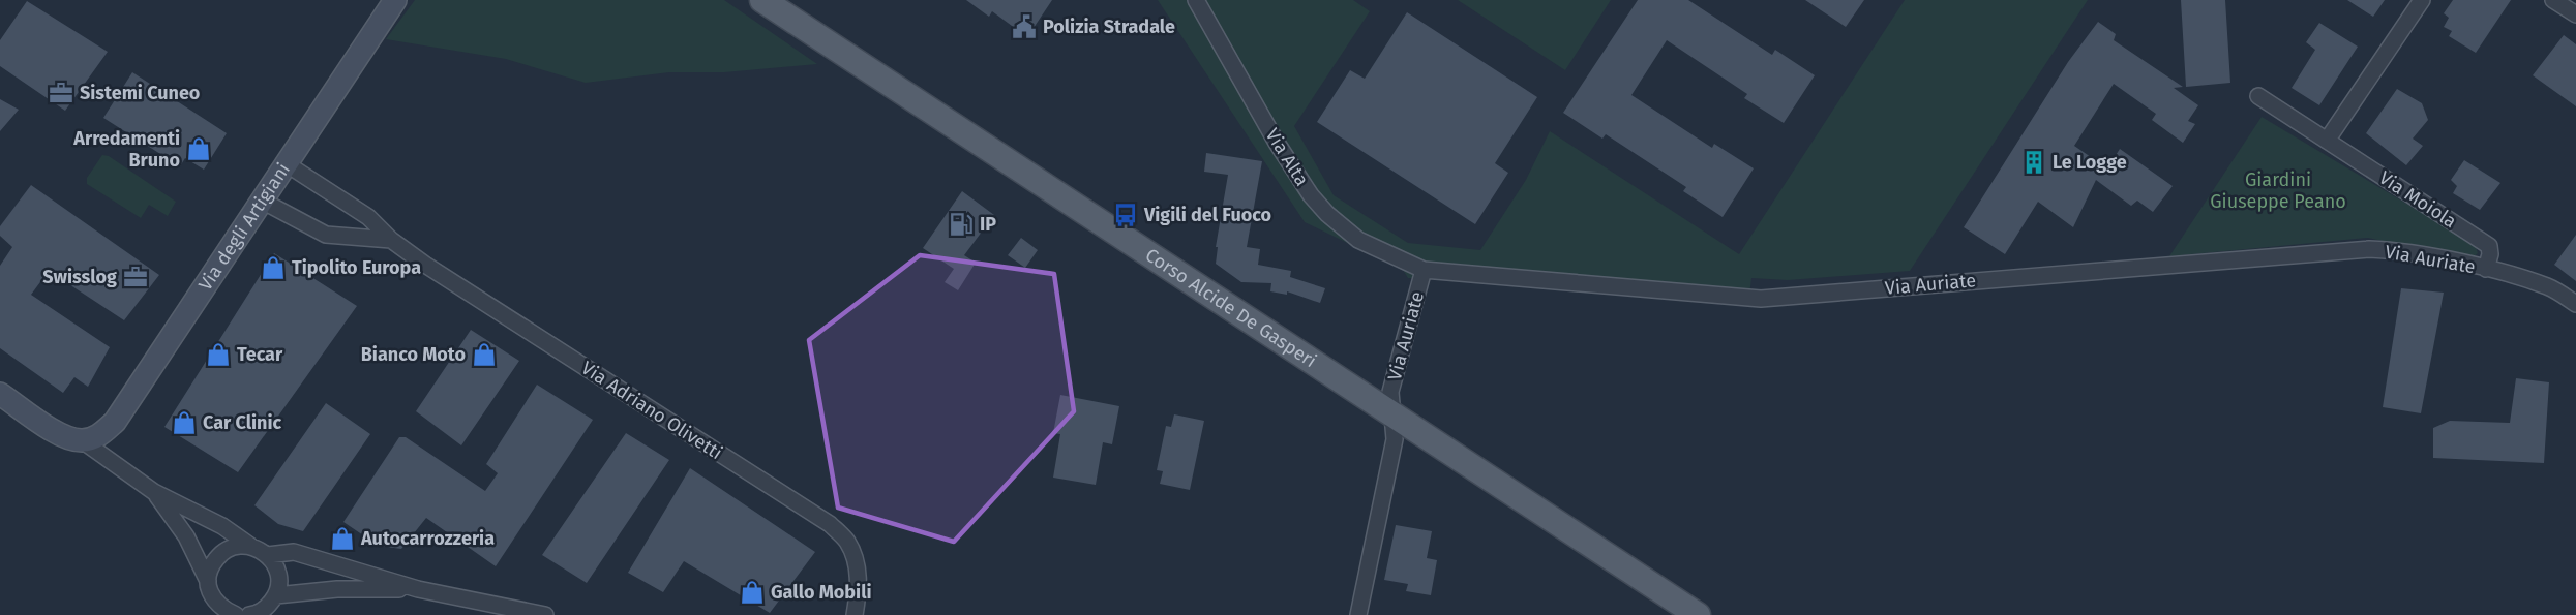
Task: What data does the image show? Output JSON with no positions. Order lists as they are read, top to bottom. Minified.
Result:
{"streets":{"main road":["Via degli Artigiani","Corso Alcide De Gasperi"],"street":["Via Alta","Via Moiola","Via Auriate","Via Adriano Olivetti"]},"crossings":[["Via Alta","Via Auriate"],["Via Moiola","Via Auriate"],["Via degli Artigiani","Via Adriano Olivetti"],["Via Auriate","Corso Alcide De Gasperi"]],"parks":["Giardini Giuseppe Peano"],"places":{"public building":["Polizia Stradale"],"office":["Sistemi Cuneo","Swisslog"],"shop":["Arredamenti Bruno","Tipolito Europa","Tecar","Bianco Moto","Car Clinic","Autocarrozzeria","Gallo Mobili"],"building":["Le Logge"],"bus stop":["Vigili del Fuoco"],"fuel station":["IP"]}}
